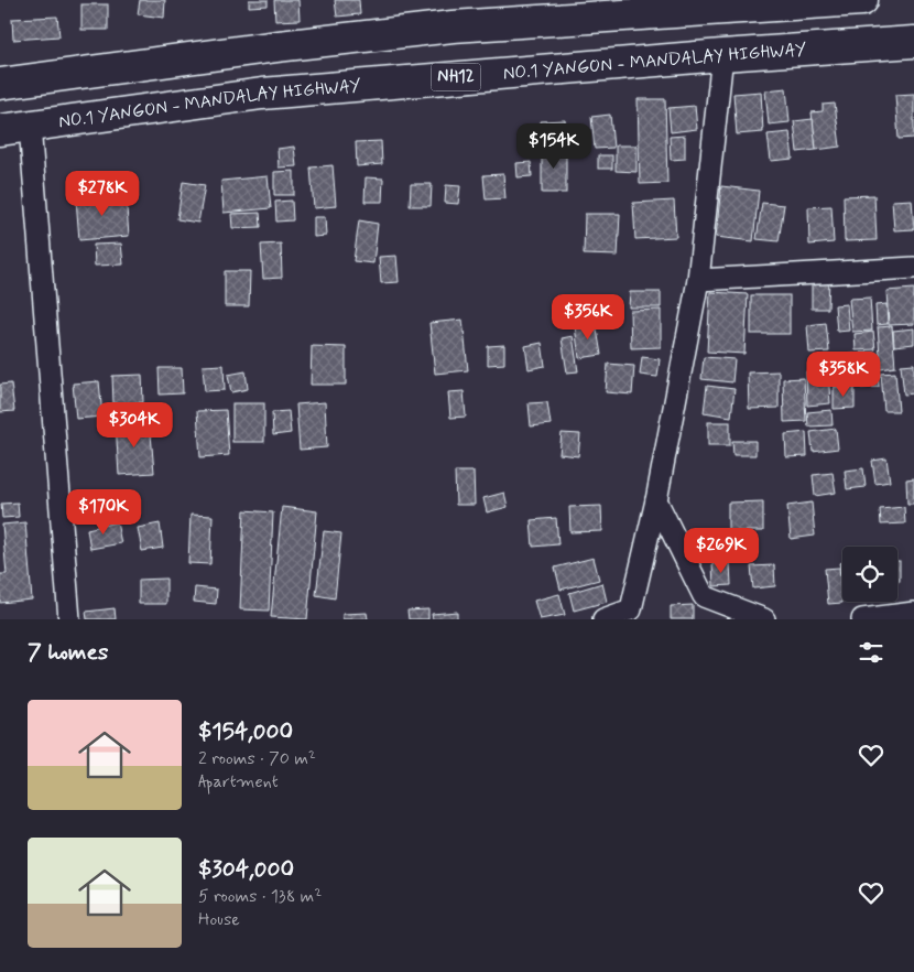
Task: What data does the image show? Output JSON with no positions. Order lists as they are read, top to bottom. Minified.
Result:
{"streets":{"highway":["NO.1 YANGON - MANDALAY HIGHWAY","NH12"]},"page":{"price":["$154K","$278K","$356K","$358K","$304K","$170K","$269K"],"heading":"7 homes","list":[{"name":"$154,000","note":"2 rooms · 70 m² · Apartment"},{"name":"$304,000","note":"5 rooms · 138 m² · House"}]}}
